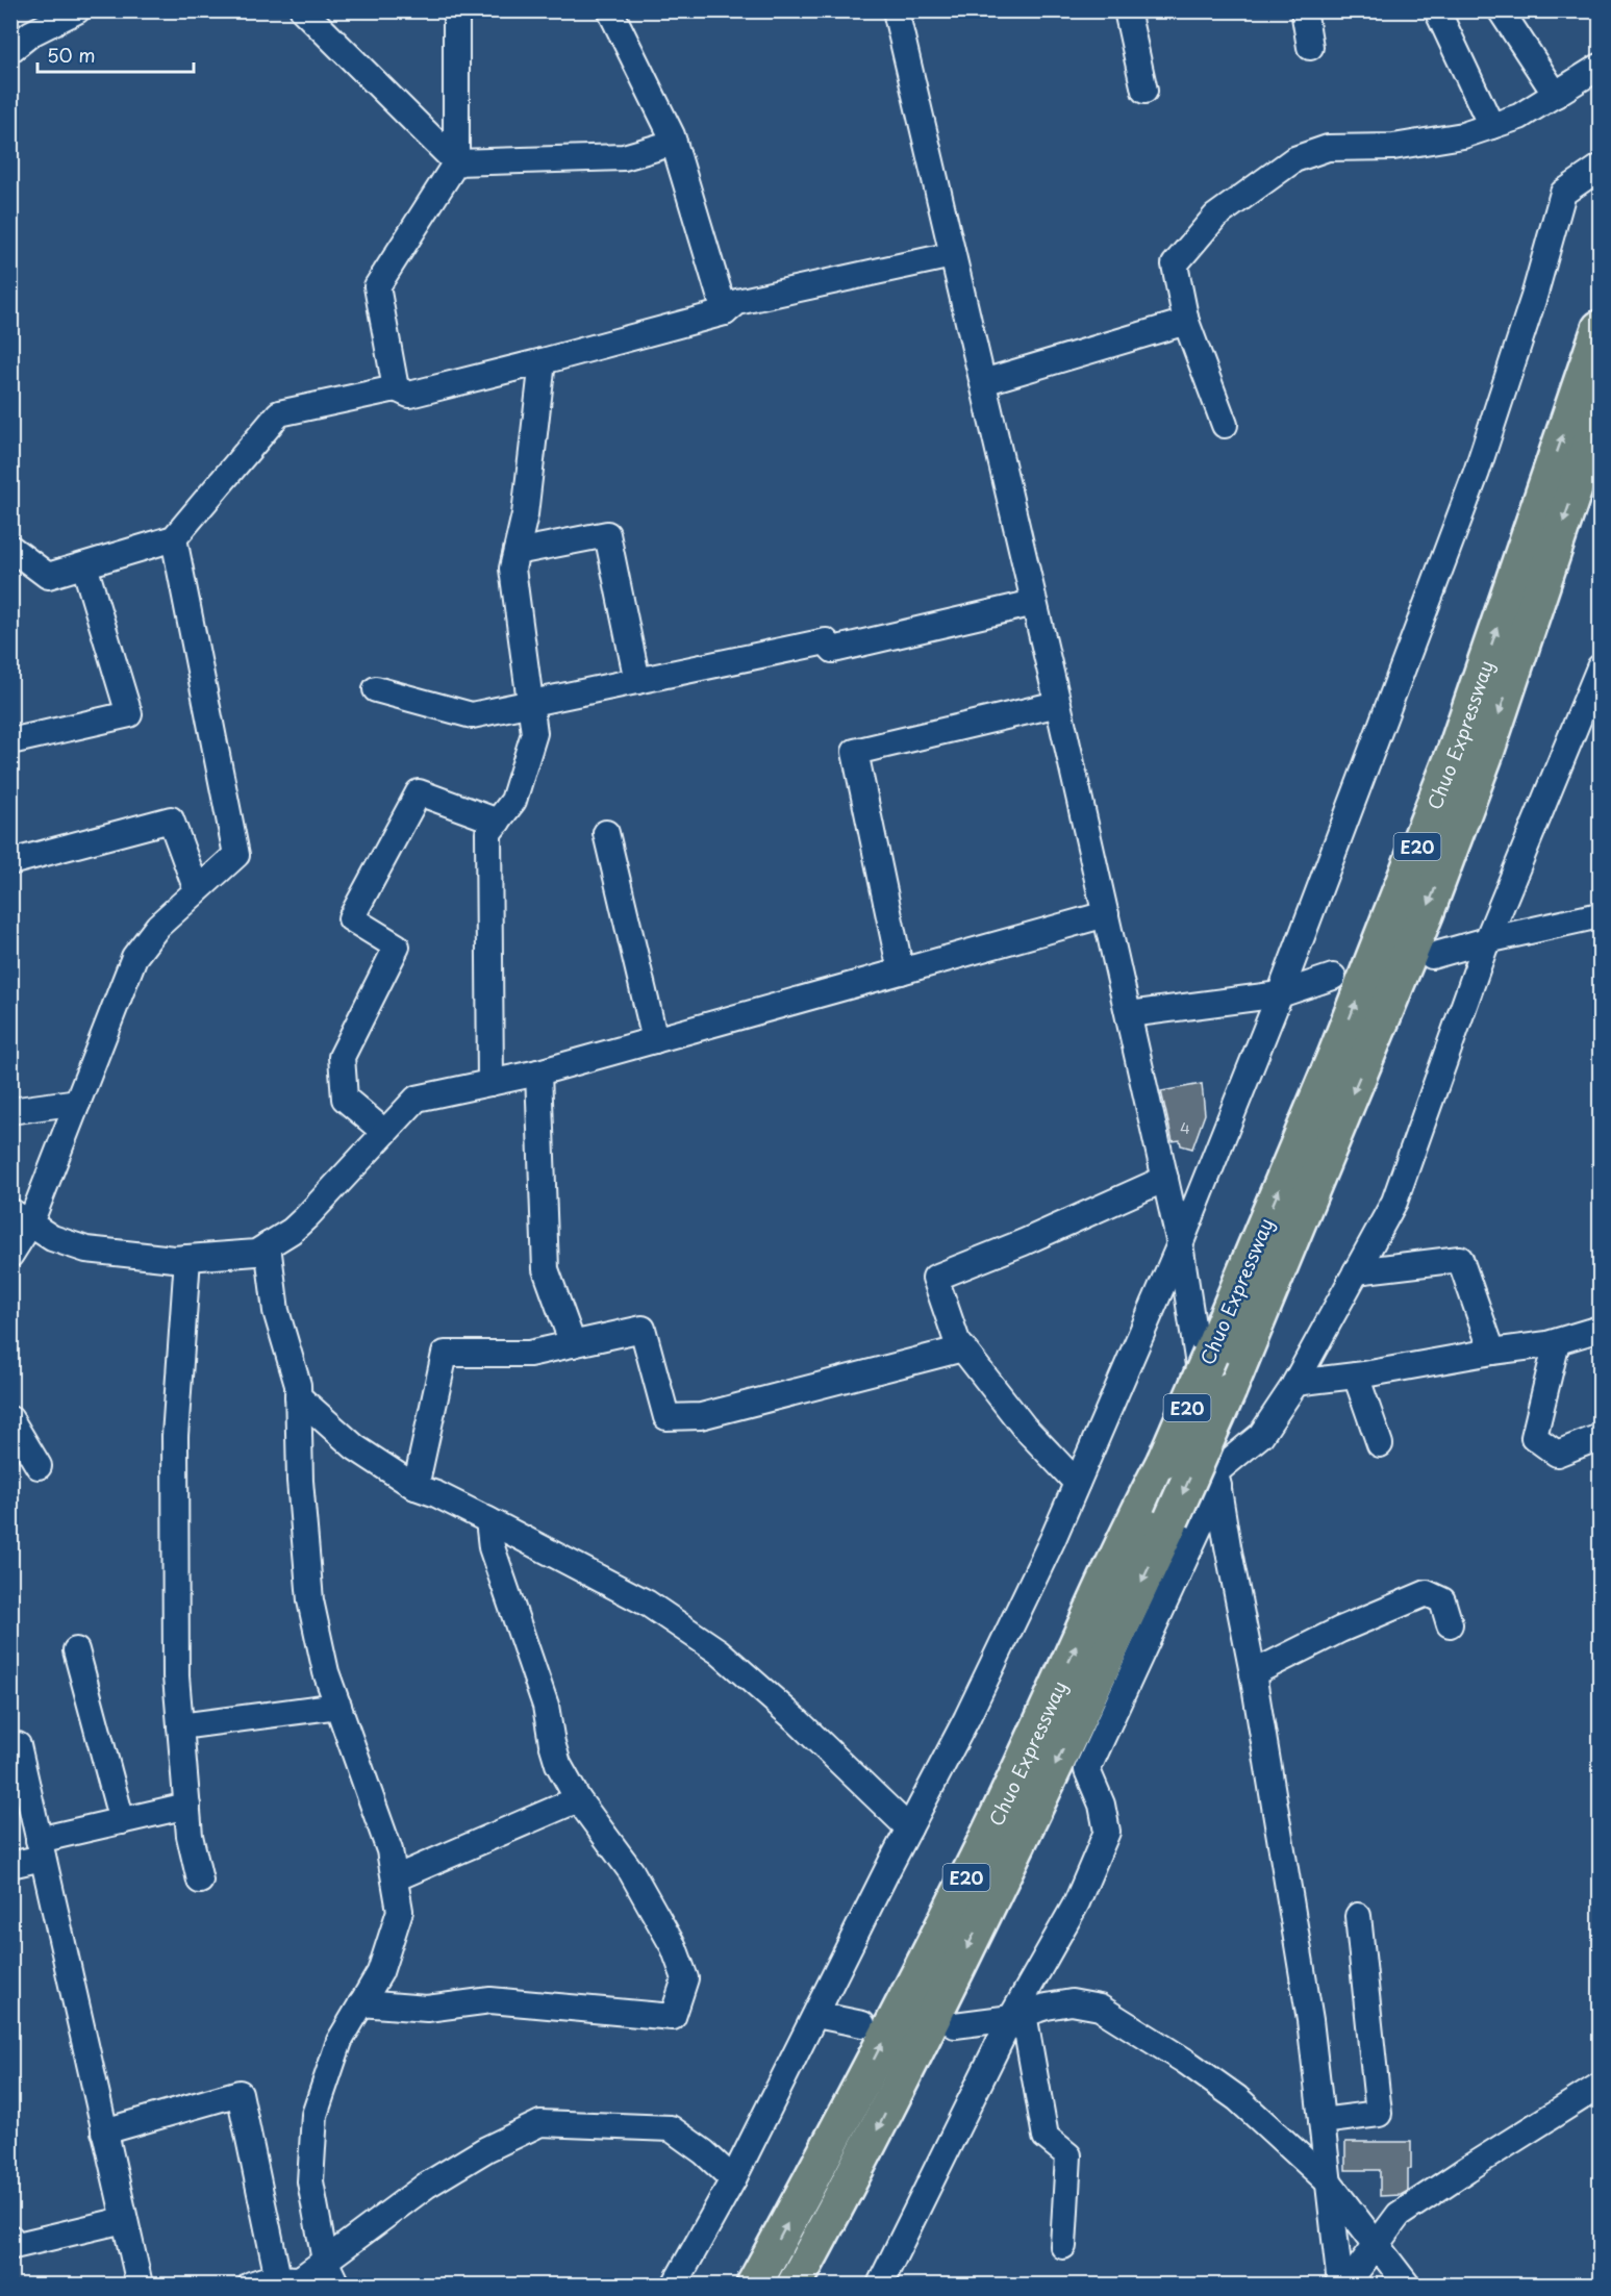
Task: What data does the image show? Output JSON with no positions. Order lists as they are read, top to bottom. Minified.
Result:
{"streets":{"highway":["Chuo Expressway","E20"]},"house_numbers":["4"],"scale_bar":"50 m"}
